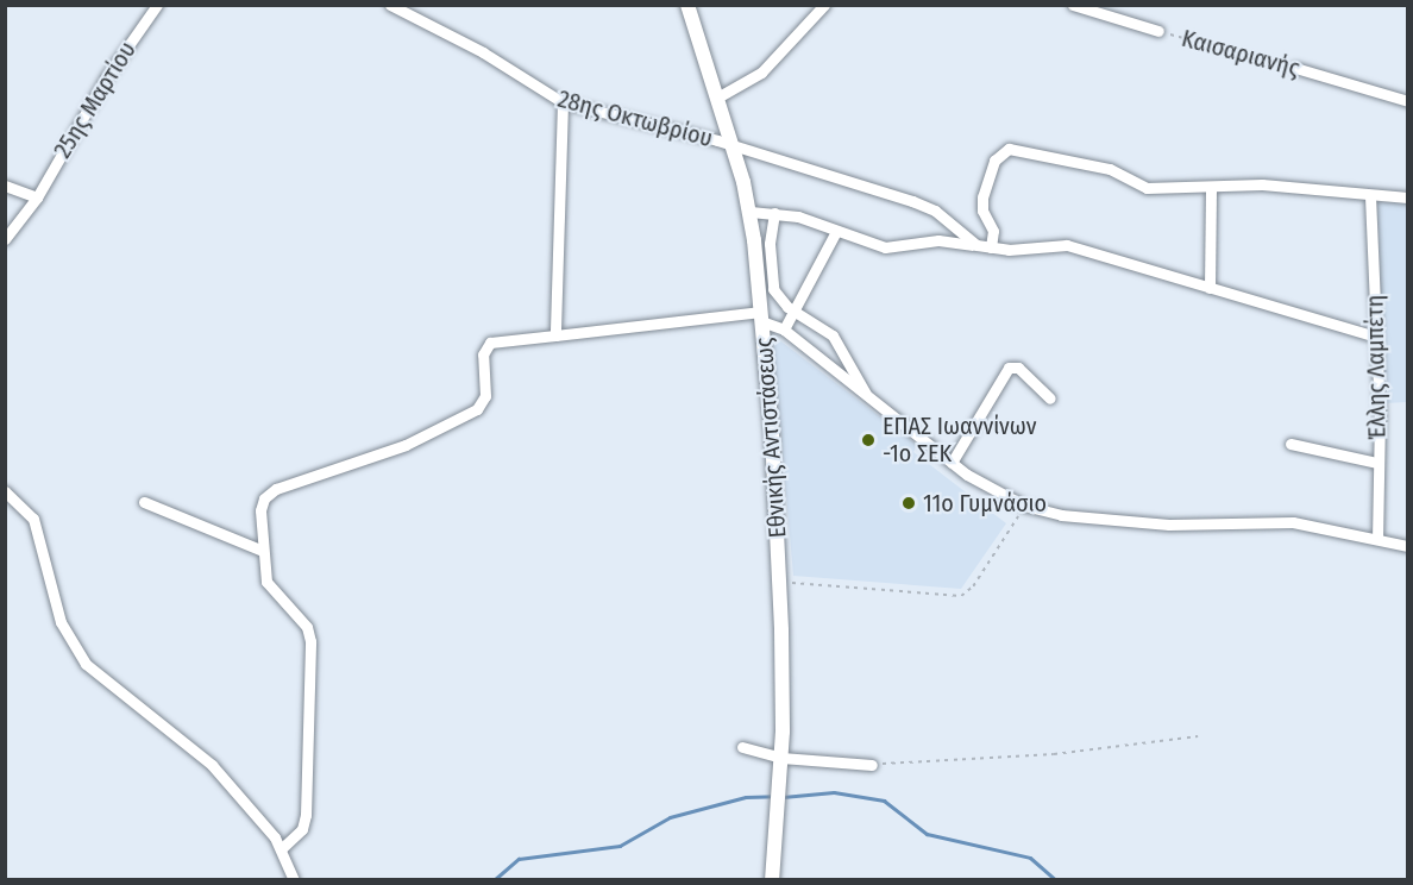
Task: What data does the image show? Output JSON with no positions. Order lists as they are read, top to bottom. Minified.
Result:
{"streets":{"street":["Καισαριανής","25ης Μαρτίου","28ης Οκτωβρίου","Έλλης Λαμπέτη","Εθνικής Αντιστάσεως"]},"crossings":[["28ης Οκτωβρίου","Εθνικής Αντιστάσεως"]],"places":["ΕΠΑΣ Ιωαννίνων -1ο ΣΕΚ","11o Γυμνάσιο"]}
